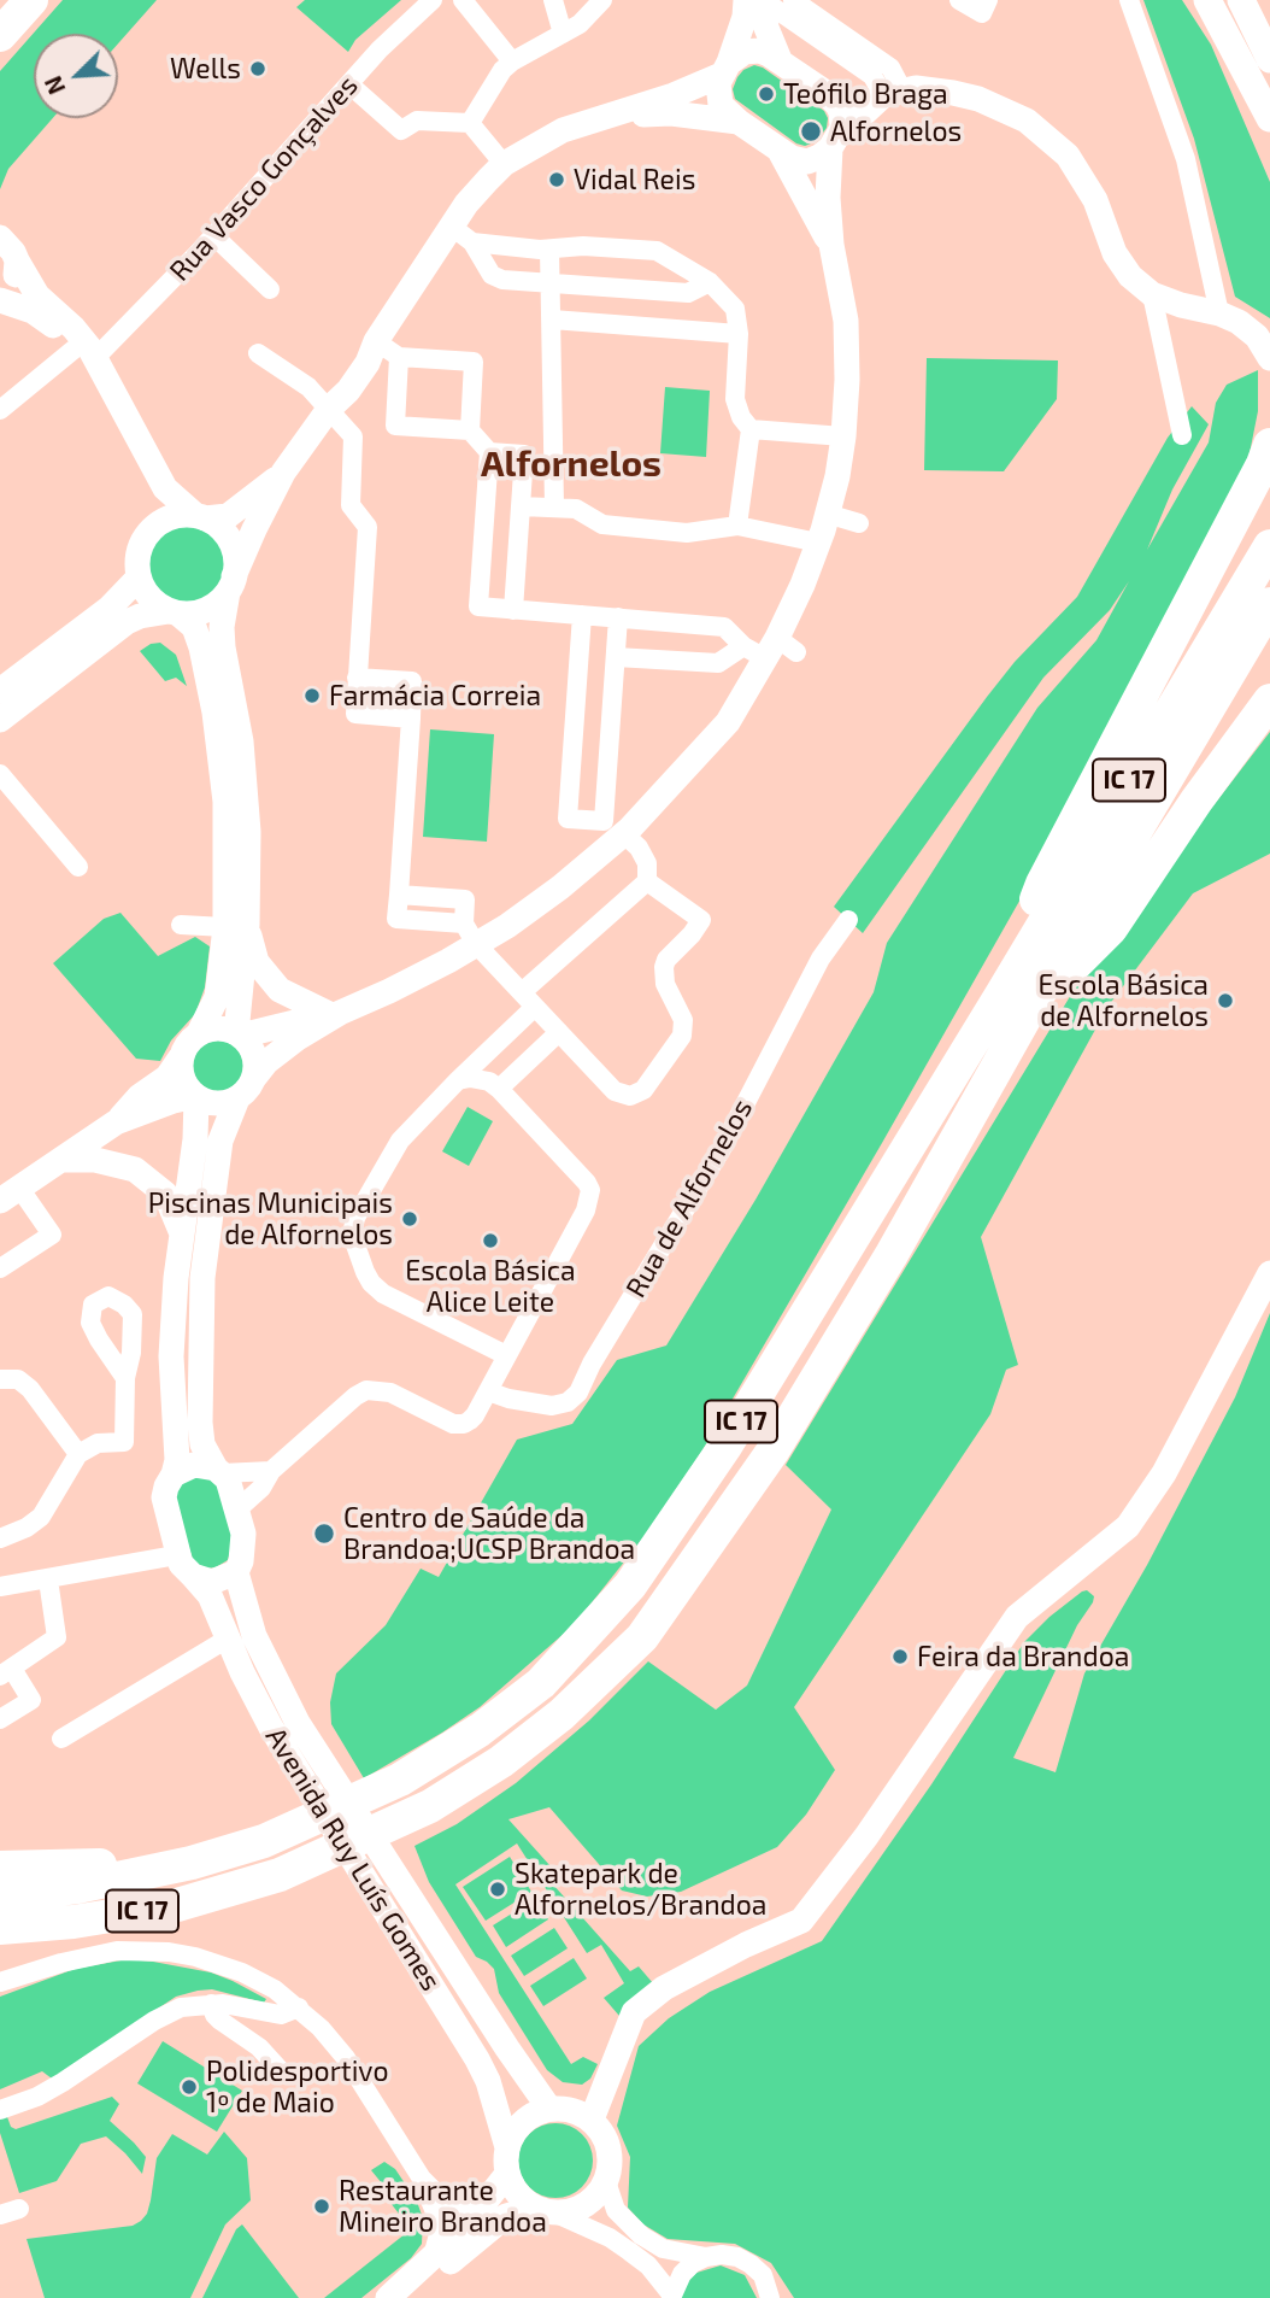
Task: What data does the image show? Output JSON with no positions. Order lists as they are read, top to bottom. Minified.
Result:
{"streets":{"highway":["IC 17"],"street":["Rua Vasco Gonçalves","Rua de Alfornelos","Avenida Ruy Luís Gomes"]},"districts":["Alfornelos"],"places":["Wells","Teófilo Braga","Alfornelos","Vidal Reis","Farmácia Correia","Escola Básica de Alfornelos","Piscinas Municipais de Alfornelos","Escola Básica Alice Leite","Centro de Saúde da Brandoa;UCSP Brandoa","Feira da Brandoa","Skatepark de Alfornelos/Brandoa","Polidesportivo 1º de Maio","Restaurante Mineiro Brandoa"],"north":"bottom left"}
